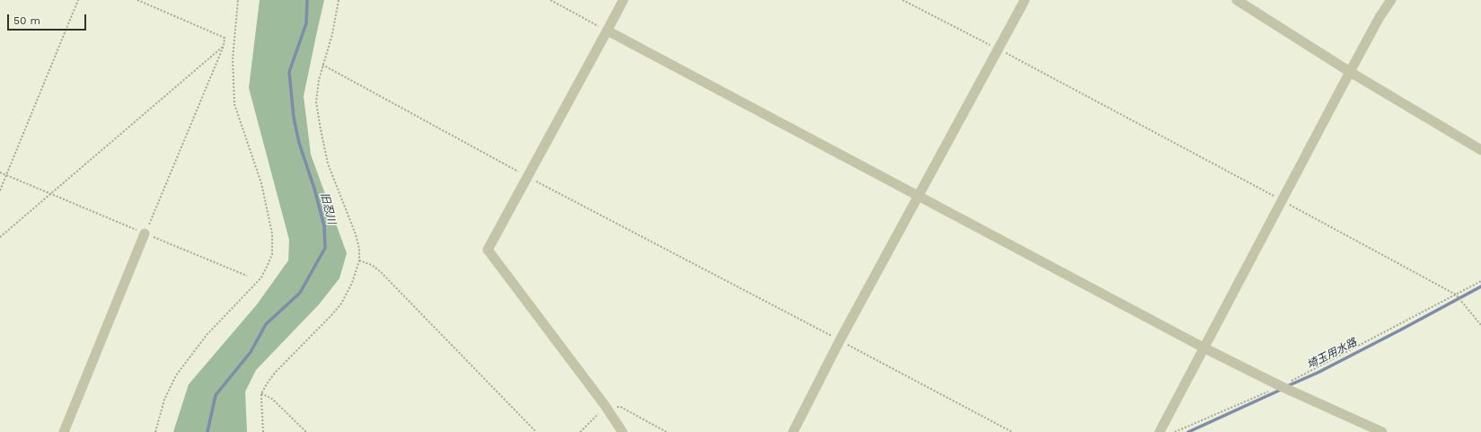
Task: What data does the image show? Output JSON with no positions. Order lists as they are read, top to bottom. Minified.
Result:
{"water":["旧忍川","埼玉用水路"],"scale_bar":"50 m"}
